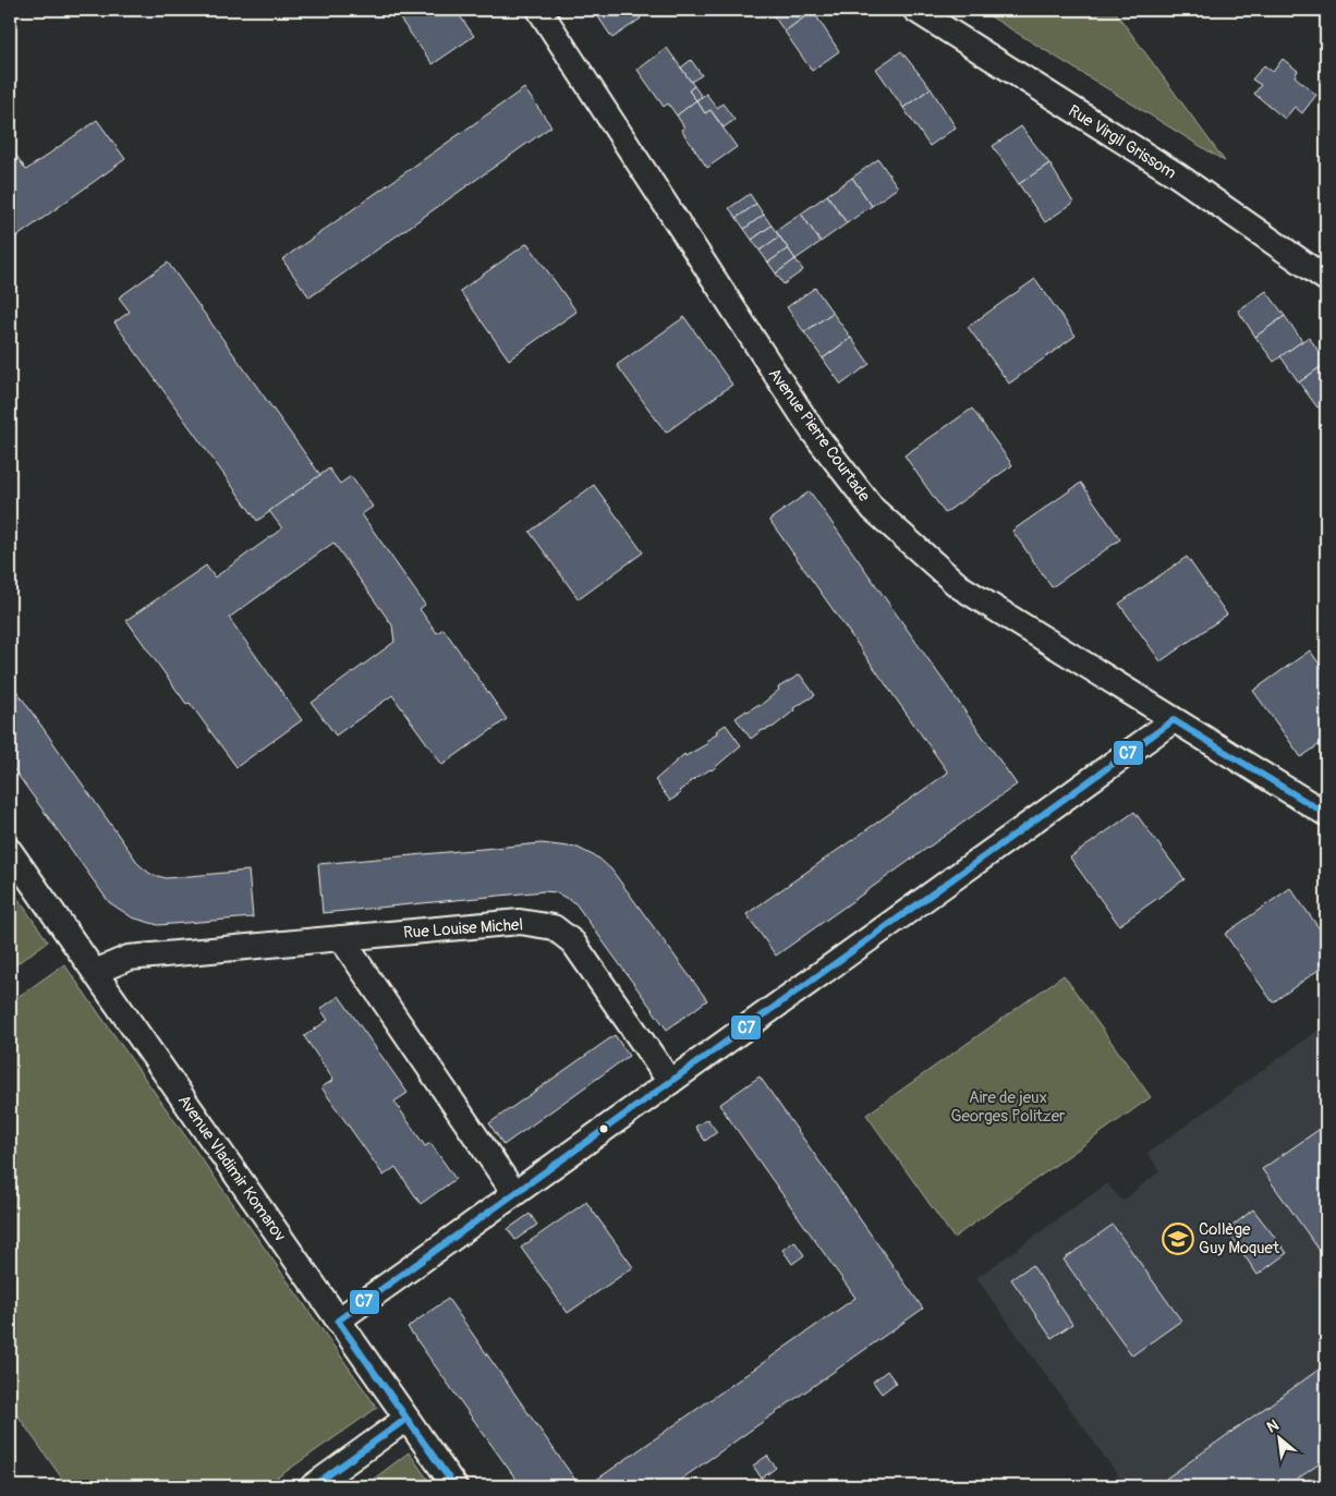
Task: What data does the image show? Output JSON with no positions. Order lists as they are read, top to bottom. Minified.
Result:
{"streets":{"street":["Rue Virgil Grissom","Avenue Pierre Courtade","Rue Louise Michel","Avenue Vladimir Komarov"]},"crossings":[["Rue Louise Michel","Avenue Vladimir Komarov"]],"parks":["Aire de jeux Georges Politzer"],"places":{"school or university":["Collège Guy Moquet"]},"lines":["transit line C7"],"north":"top left"}
